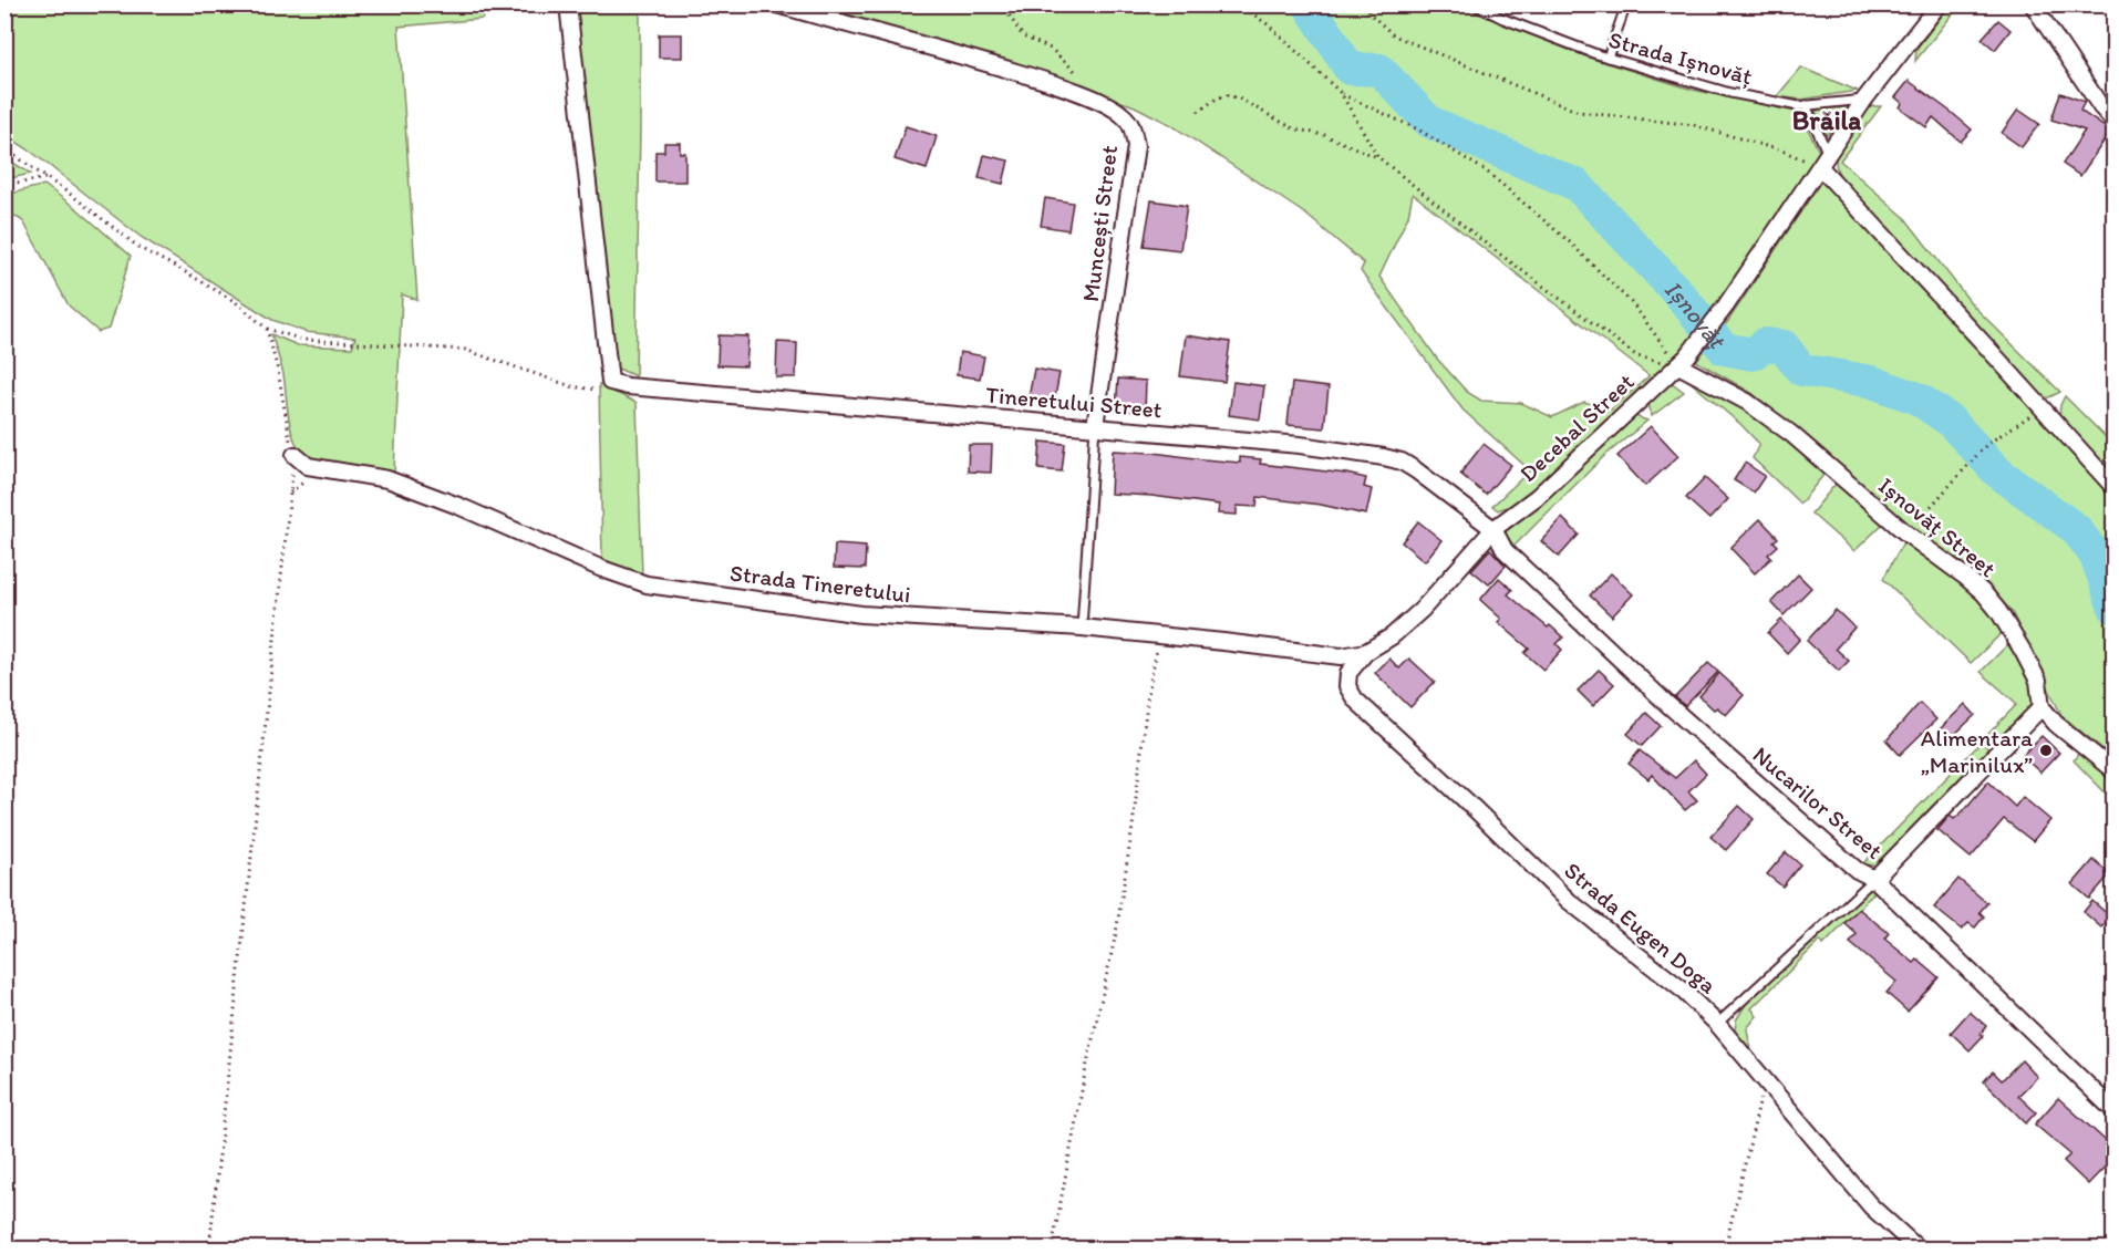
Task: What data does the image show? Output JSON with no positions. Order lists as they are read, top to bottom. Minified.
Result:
{"streets":{"street":["Muncești Street","Tineretului Street","Decebal Street","Ișnovăț Street","Strada Tineretului","Nucarilor Street","Strada Eugen Doga"],"lane":["Strada Ișnovăț"]},"crossings":[["Muncești Street","Tineretului Street"],["Tineretului Street","Decebal Street"],["Tineretului Street","Nucarilor Street"],["Decebal Street","Ișnovăț Street"],["Decebal Street","Strada Tineretului"],["Decebal Street","Nucarilor Street"],["Decebal Street","Strada Eugen Doga"],["Strada Tineretului","Strada Eugen Doga"]],"districts":["Brăila"],"water":["Ișnovăț"],"places":["Alimentara „Marinilux”"]}
